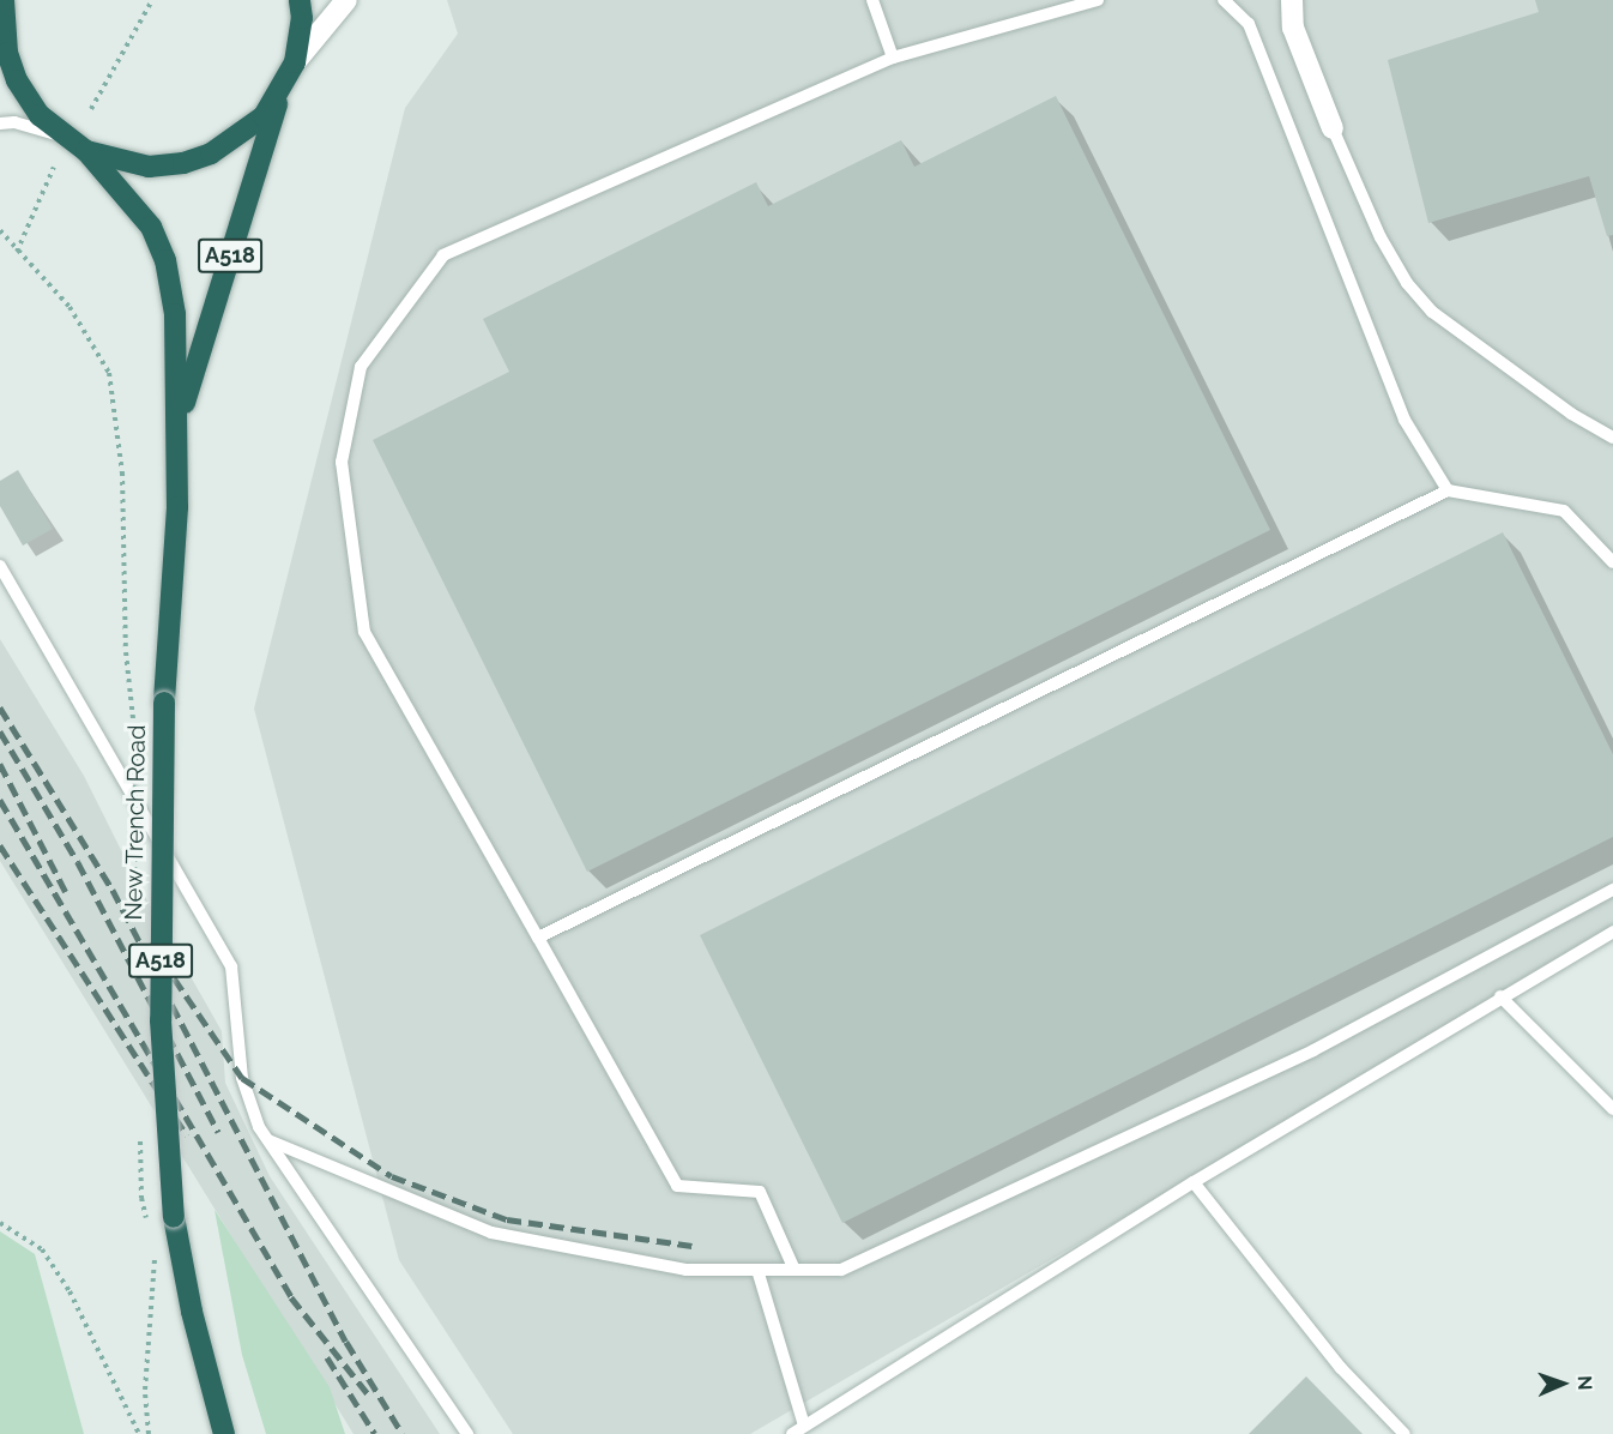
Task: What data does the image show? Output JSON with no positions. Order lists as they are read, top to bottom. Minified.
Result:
{"streets":{"highway":["A518","New Trench Road"]},"north":"right"}
